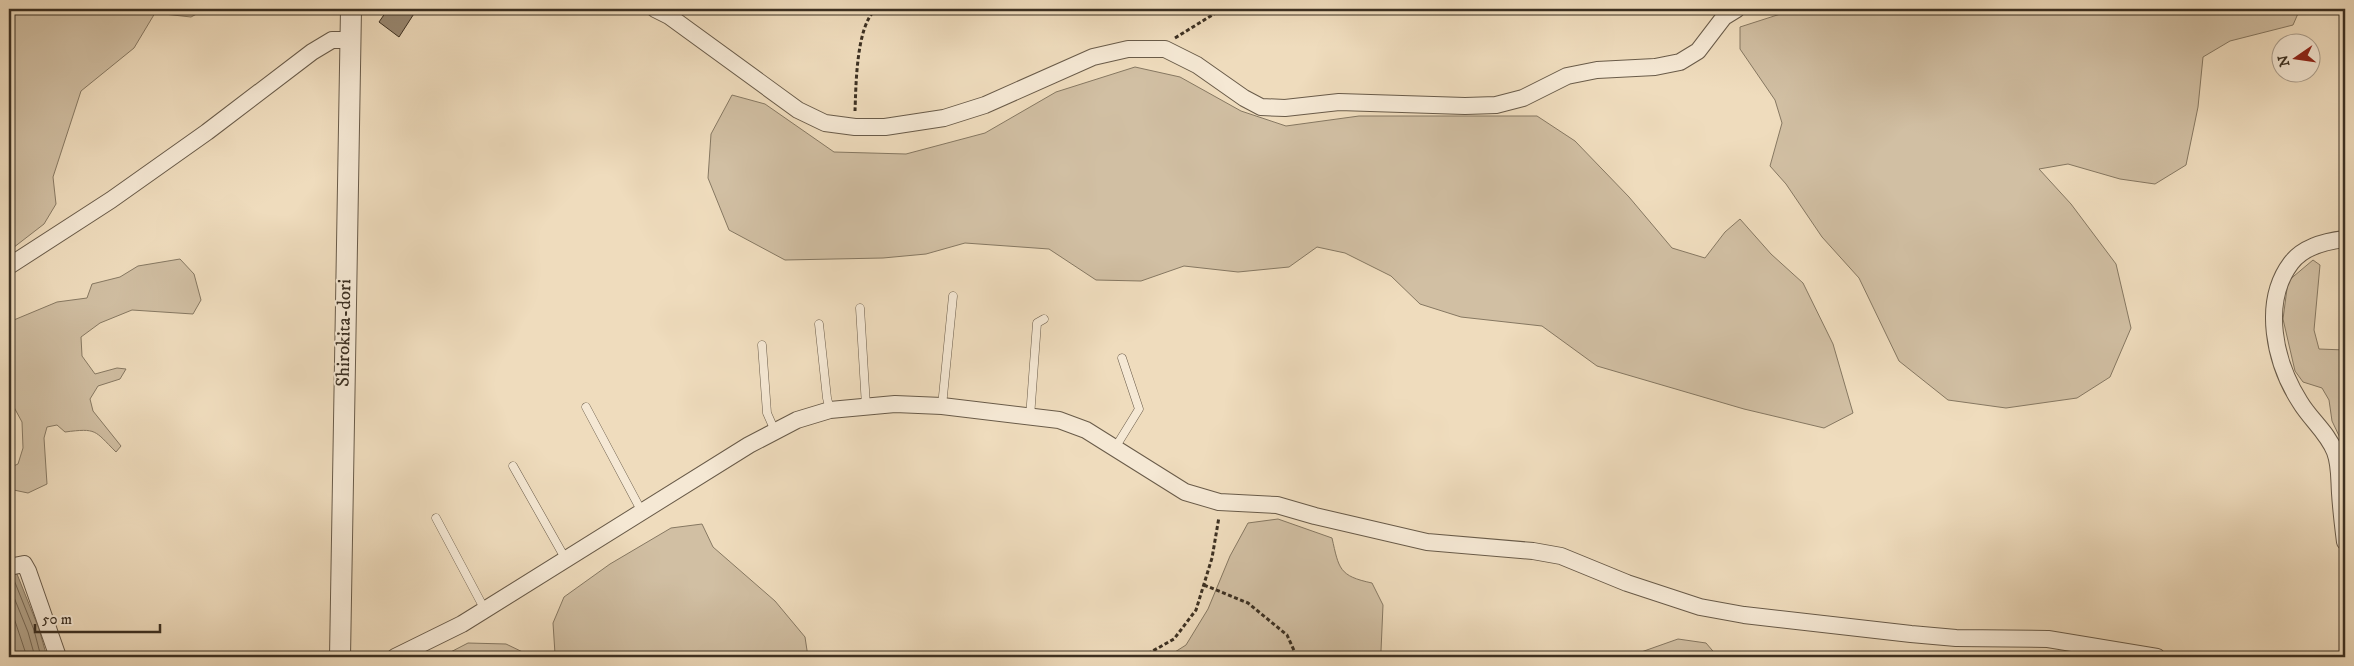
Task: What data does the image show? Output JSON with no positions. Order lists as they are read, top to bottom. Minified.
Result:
{"streets":{"street":["Shirokita-dori"]},"scale_bar":"50 m","north":"left"}
